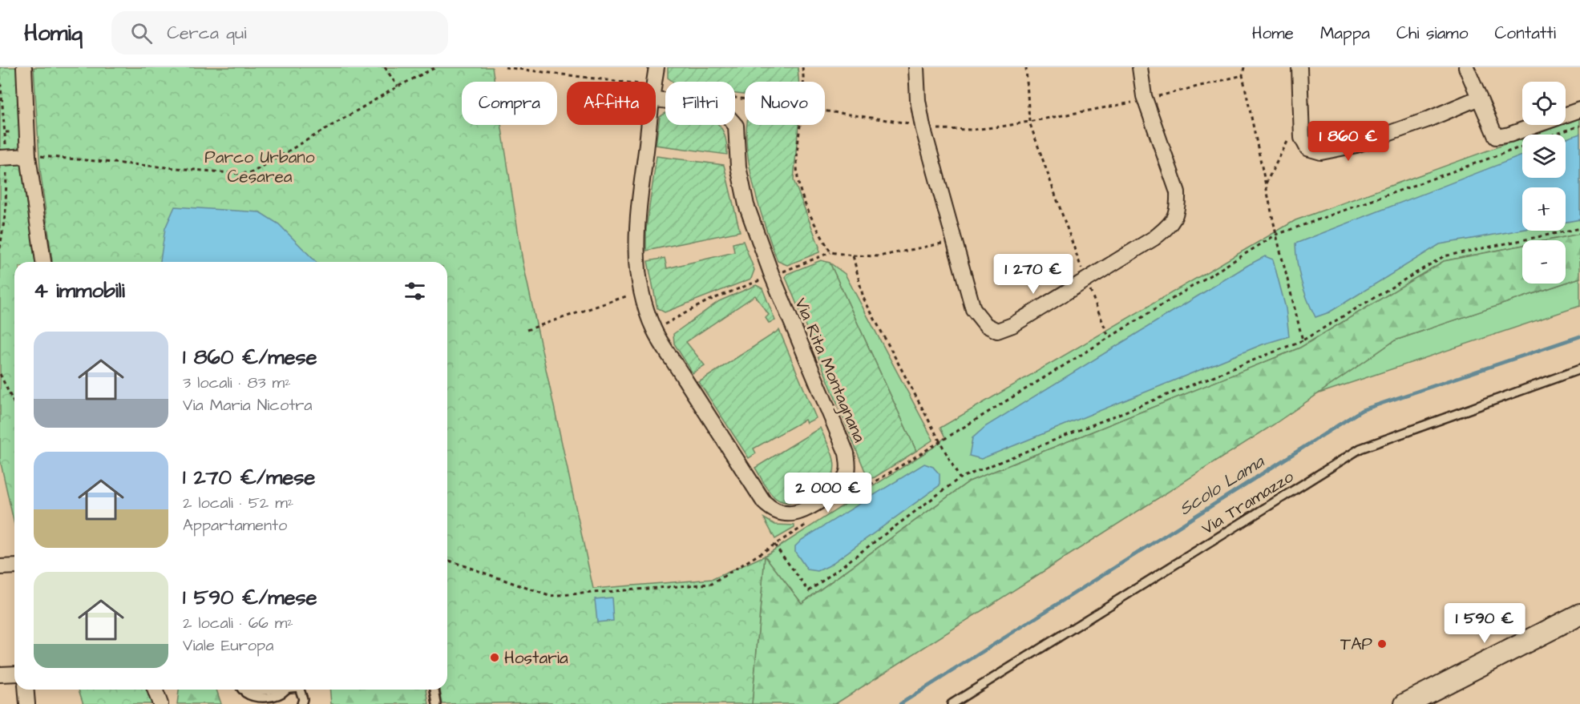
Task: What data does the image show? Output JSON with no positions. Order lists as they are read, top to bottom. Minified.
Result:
{"streets":{"street":["Via Rita Montagnana"],"lane":["Via Tramazzo"]},"water":["Scolo Lama"],"parks":["Parco Urbano Cesarea"],"places":["TAP","Hostaria"],"page":{"header":"Homiq","search":"Cerca qui","nav":["Home","Mappa","Chi siamo","Contatti"],"map_buttons":["+","−"],"chip":["Compra","Affitta","Filtri","Nuovo"],"price":["1 860 €","1 270 €","2 000 €","1 590 €"],"heading":"4 immobili","list":[{"name":"1 860 €/mese","note":"3 locali · 83 m² · Via Maria Nicotra"},{"name":"1 270 €/mese","note":"2 locali · 52 m² · Appartamento"},{"name":"1 590 €/mese","note":"2 locali · 66 m² · Viale Europa"}]}}
